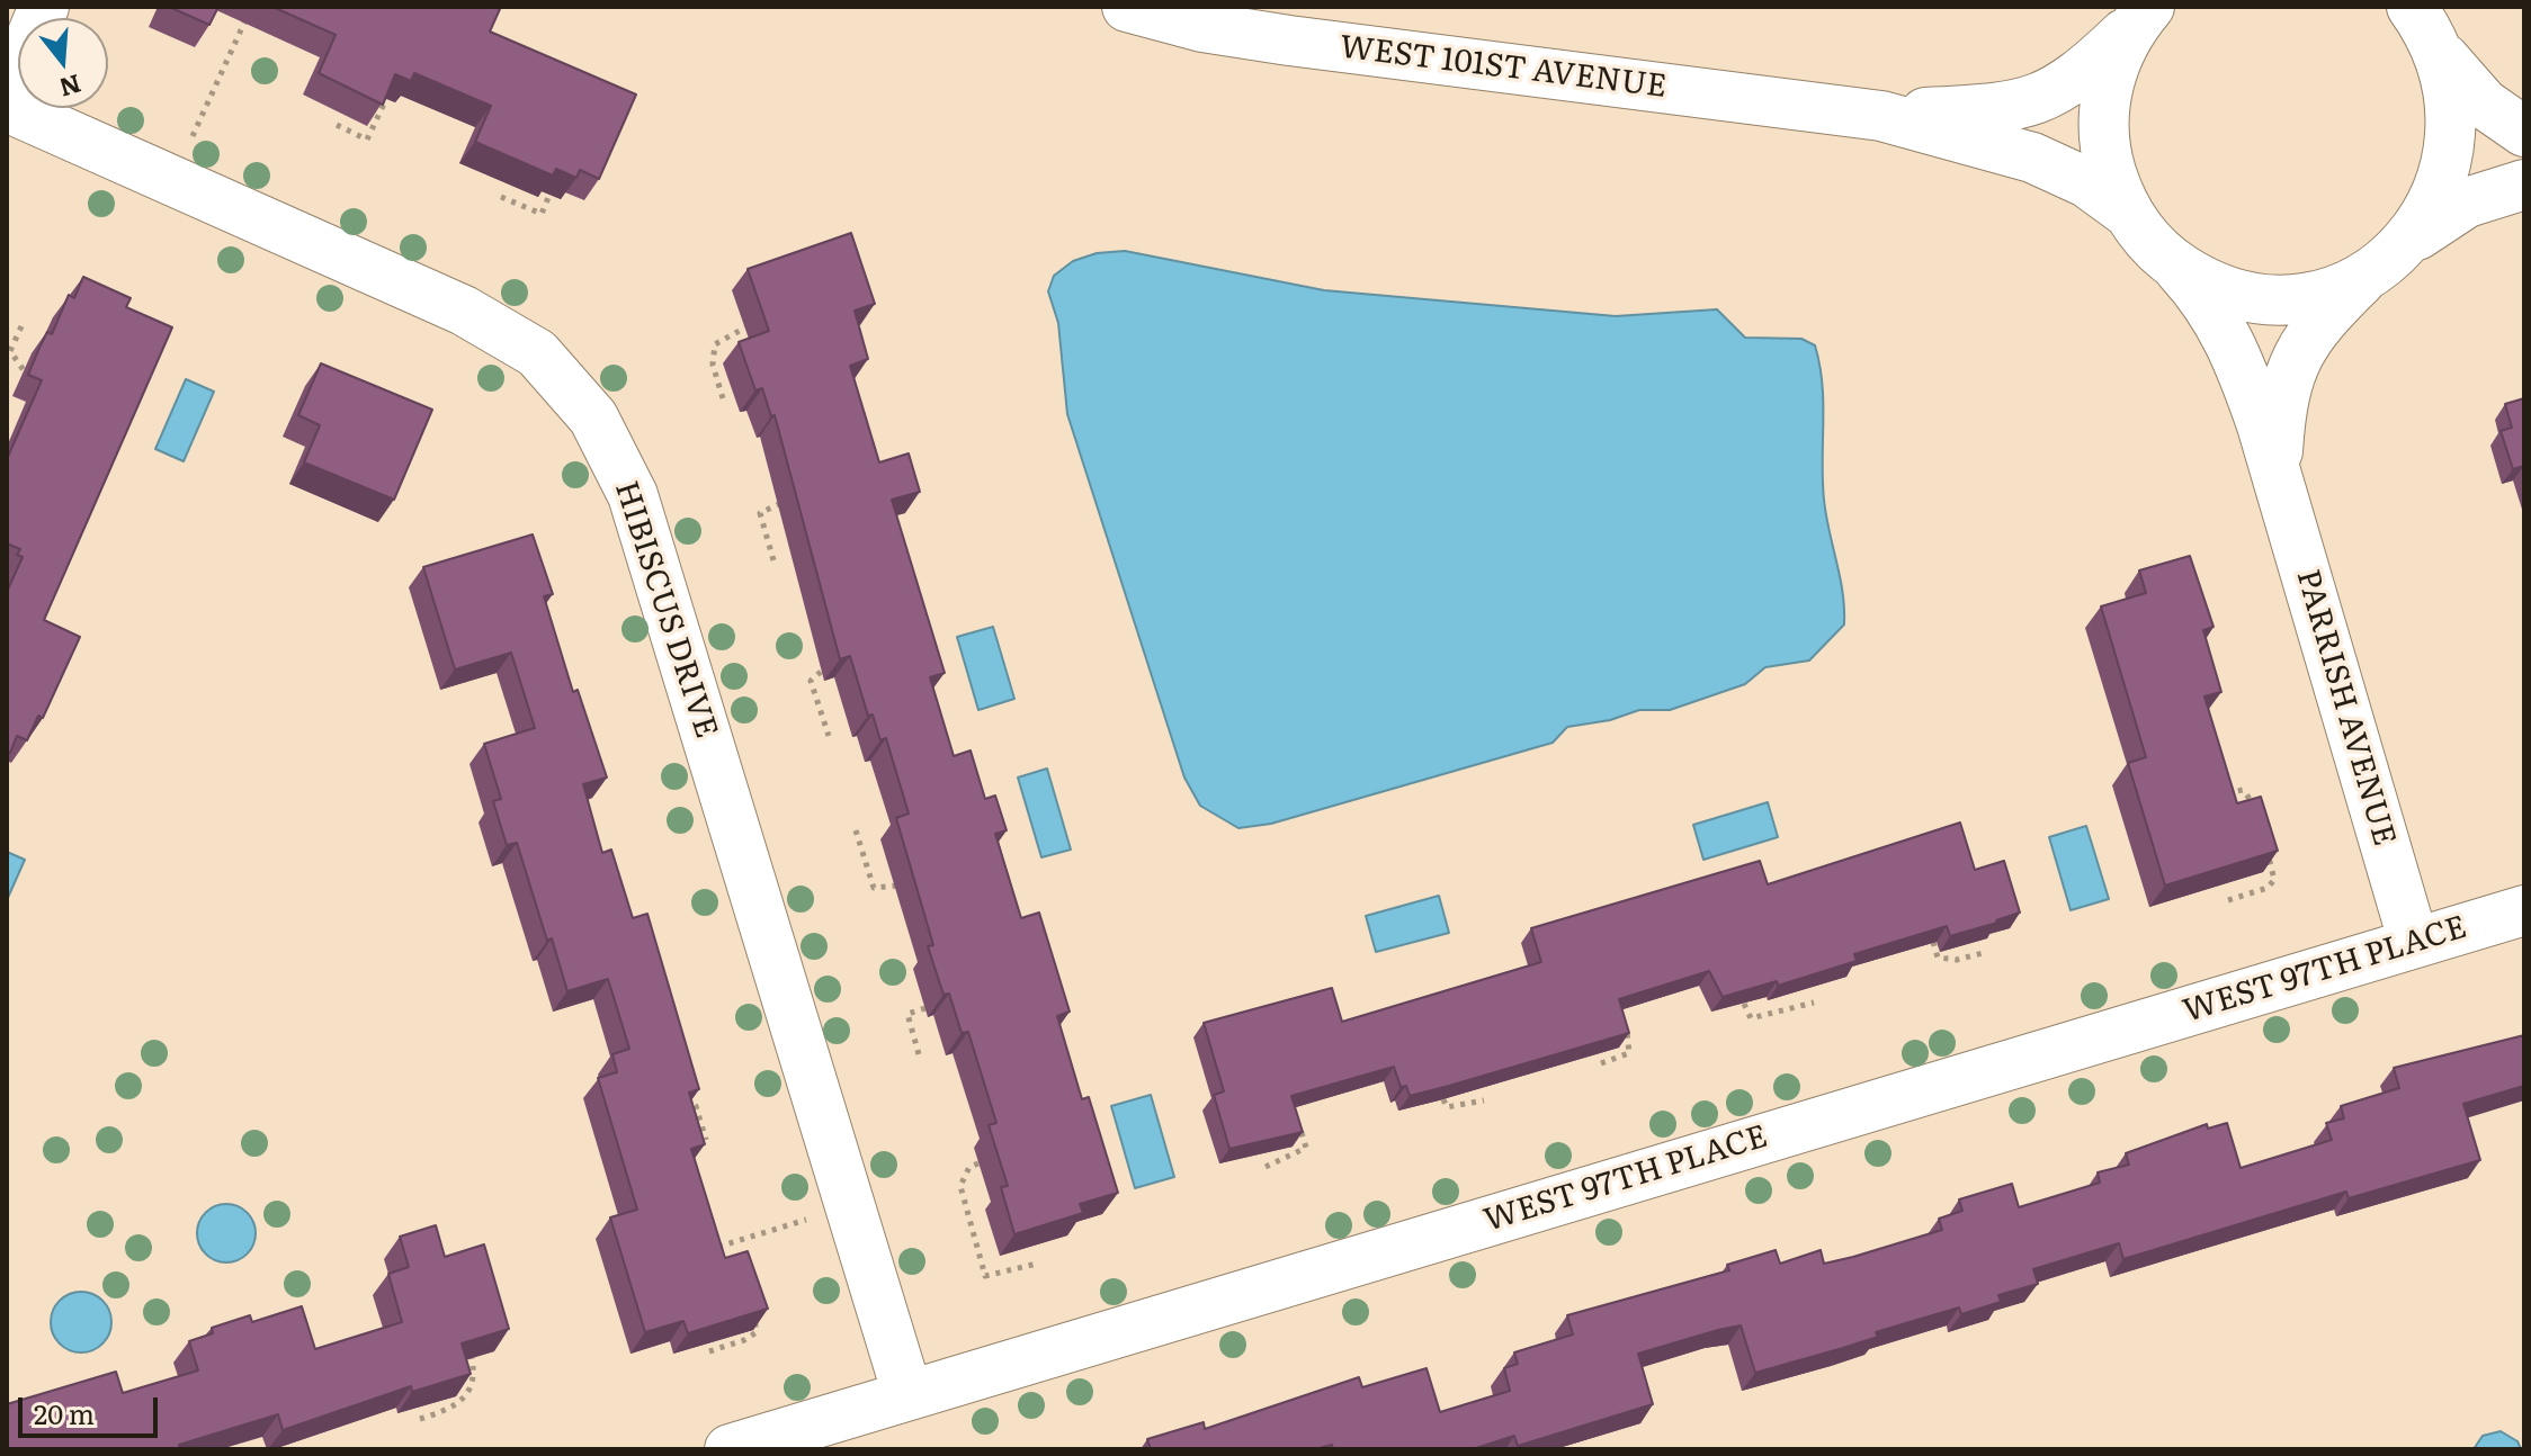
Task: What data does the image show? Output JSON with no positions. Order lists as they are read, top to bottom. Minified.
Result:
{"streets":{"street":["WEST 101ST AVENUE","HIBISCUS DRIVE","PARRISH AVENUE","WEST 97TH PLACE"]},"crossings":[["HIBISCUS DRIVE","WEST 97TH PLACE"],["PARRISH AVENUE","WEST 97TH PLACE"]],"scale_bar":"20 m","north":"bottom"}
